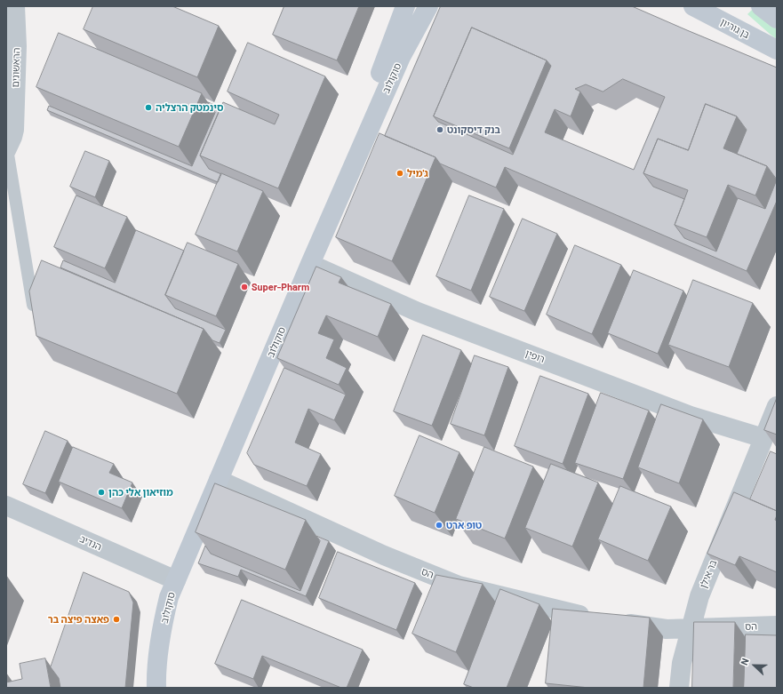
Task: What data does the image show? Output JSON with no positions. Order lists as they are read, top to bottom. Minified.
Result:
{"streets":{"street":["בן גוריון","הראשונים","סוקולוב","רופין","הנדיב","הס","בר אילן"]},"crossings":[["סוקולוב","רופין"],["סוקולוב","הנדיב"],["סוקולוב","הס"],["רופין","בר אילן"],["הס","בר אילן"]],"places":["סינמטק הרצליה","בנק דיסקונט","ג'מיל","Super-Pharm","מוזיאון אלי כהן","טופ ארט","פאצה פיצה בר"],"north":"left"}
